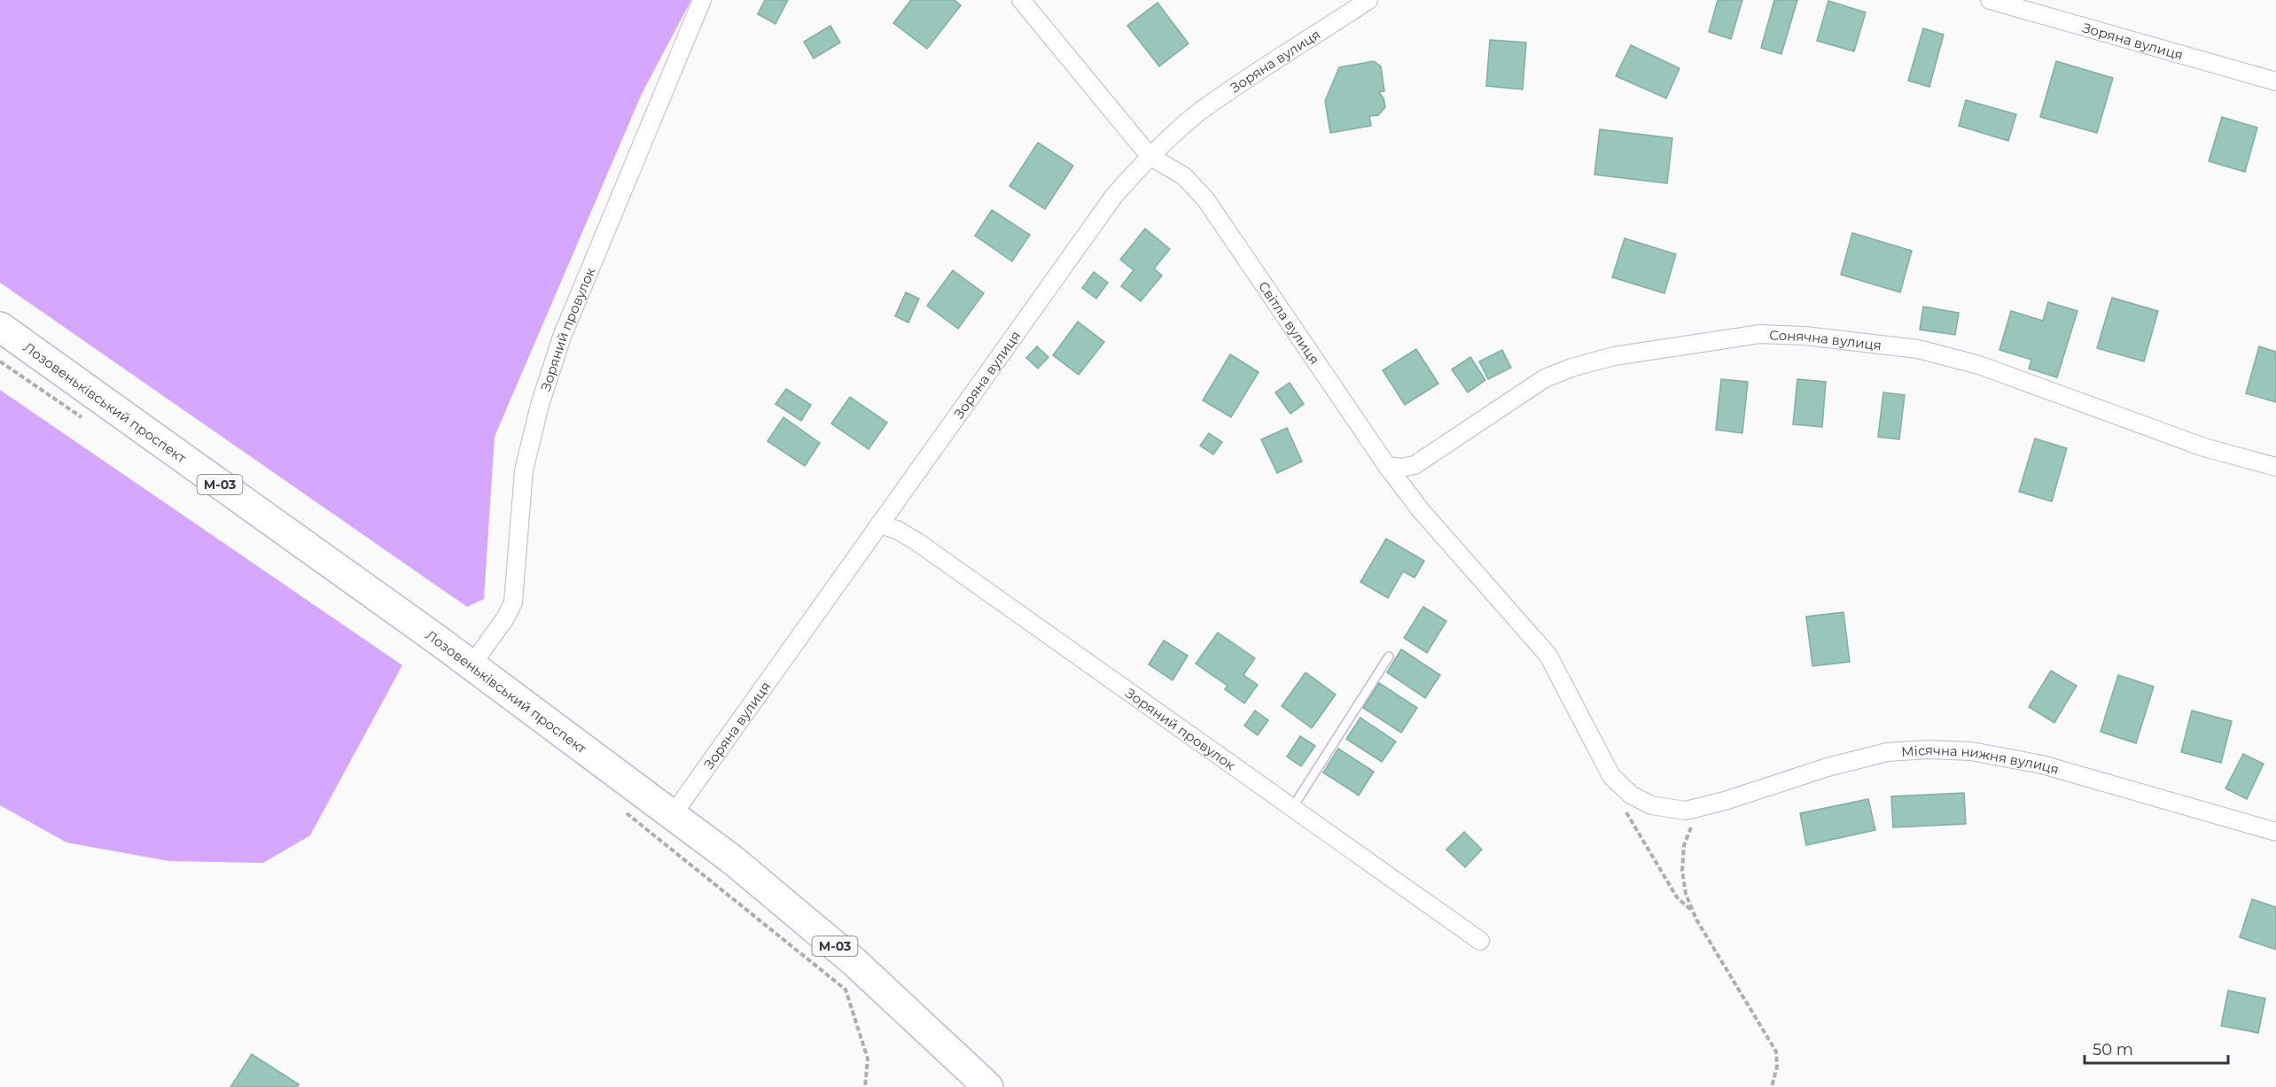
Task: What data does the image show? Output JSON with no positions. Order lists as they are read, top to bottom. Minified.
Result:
{"streets":{"highway":["Лозовеньківський проспект","М-03"],"street":["Зоряна вулиця","Світла вулиця","Зоряний провулок","Сонячна вулиця","Місячна нижня вулиця"]},"crossings":[["Зоряна вулиця","Світла вулиця"],["Зоряна вулиця","Зоряний провулок"],["Зоряна вулиця","Лозовеньківський проспект"],["Світла вулиця","Сонячна вулиця"],["Світла вулиця","Місячна нижня вулиця"],["Зоряний провулок","Лозовеньківський проспект"]],"scale_bar":"50 m"}
